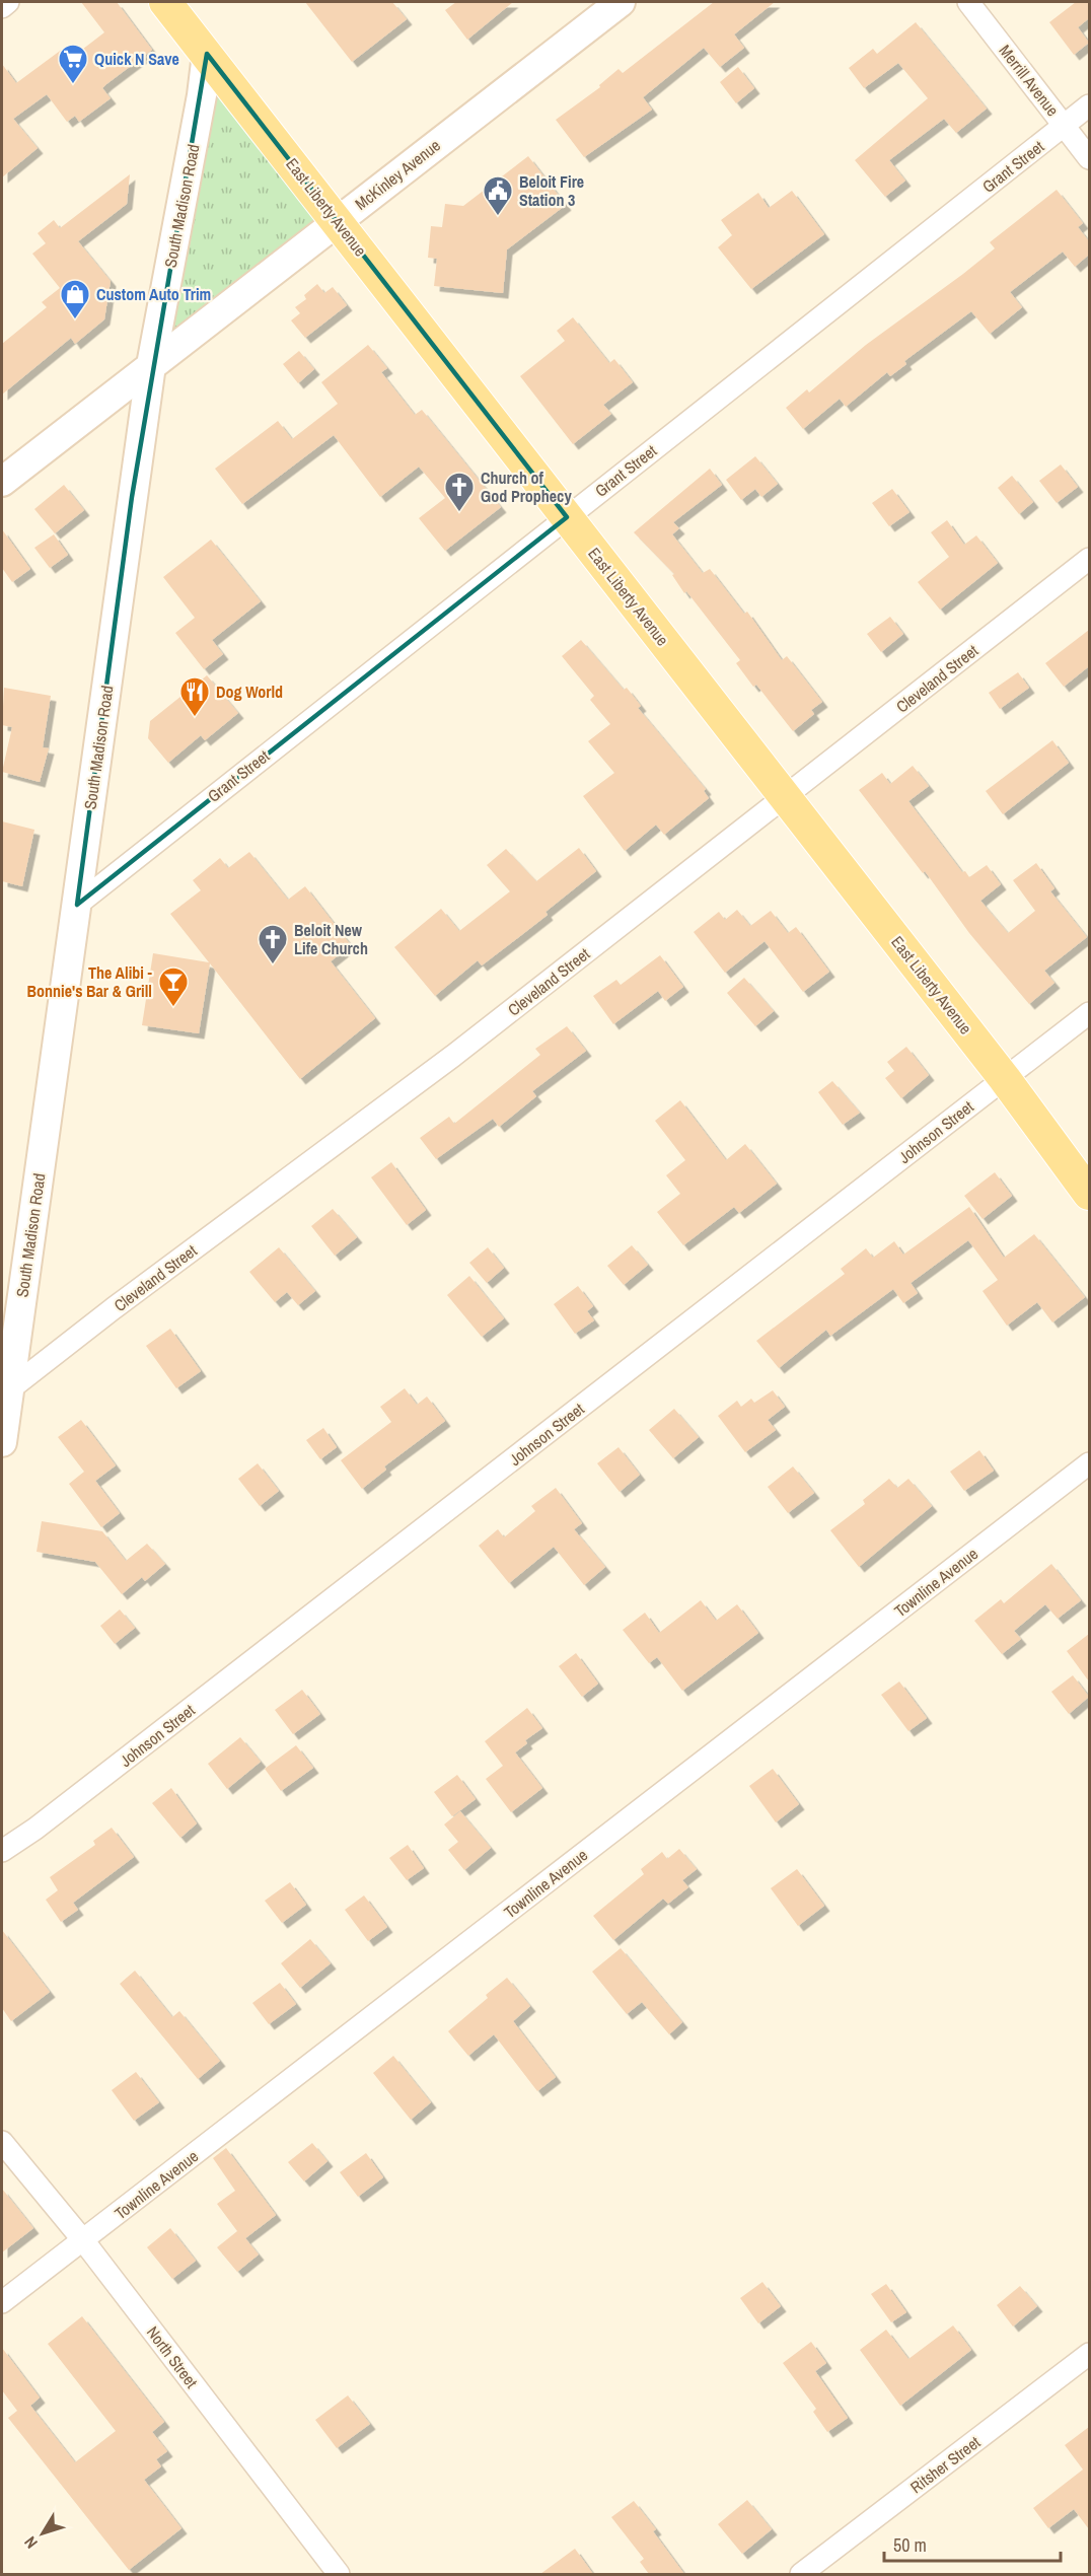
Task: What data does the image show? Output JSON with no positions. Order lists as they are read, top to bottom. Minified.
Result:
{"streets":{"main road":["McKinley Avenue","South Madison Road","East Liberty Avenue"],"street":["Merrill Avenue","Grant Street","Cleveland Street","Johnson Street","Townline Avenue","North Street","Ritsher Street"]},"crossings":[["Merrill Avenue","Grant Street"],["Grant Street","South Madison Road"],["Grant Street","East Liberty Avenue"],["McKinley Avenue","South Madison Road"],["McKinley Avenue","East Liberty Avenue"],["South Madison Road","East Liberty Avenue"],["South Madison Road","Cleveland Street"],["East Liberty Avenue","Cleveland Street"],["East Liberty Avenue","Johnson Street"],["Townline Avenue","North Street"]],"places":{"supermarket":["Quick N Save"],"public building":["Beloit Fire Station 3"],"shop":["Custom Auto Trim"],"church":["Church of God Prophecy","Beloit New Life Church"],"restaurant":["Dog World"],"bar":["The Alibi - Bonnie's Bar & Grill"]},"scale_bar":"50 m","north":"bottom left"}
